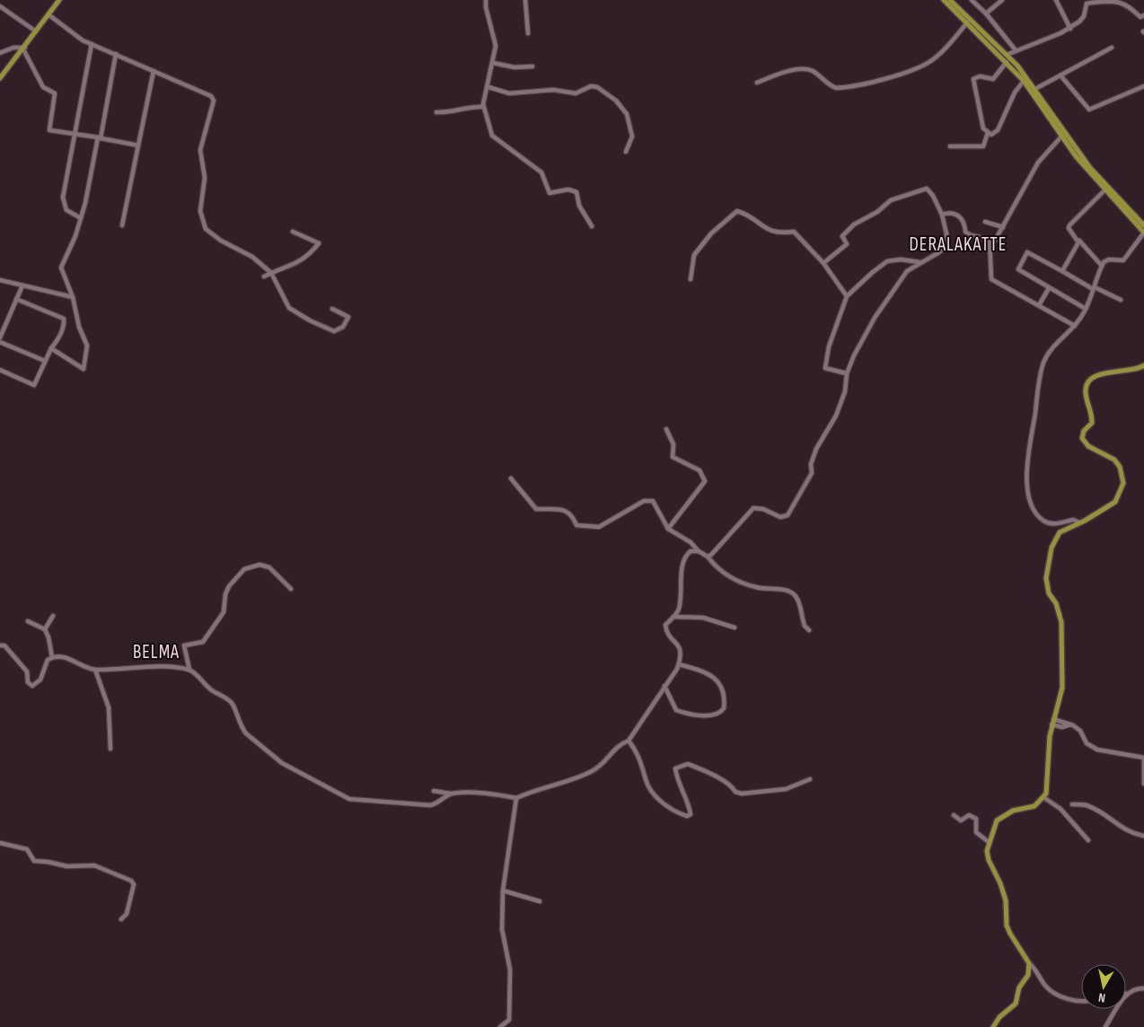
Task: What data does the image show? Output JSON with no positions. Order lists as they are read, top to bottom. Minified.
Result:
{"districts":["DERALAKATTE","BELMA"],"north":"bottom"}
